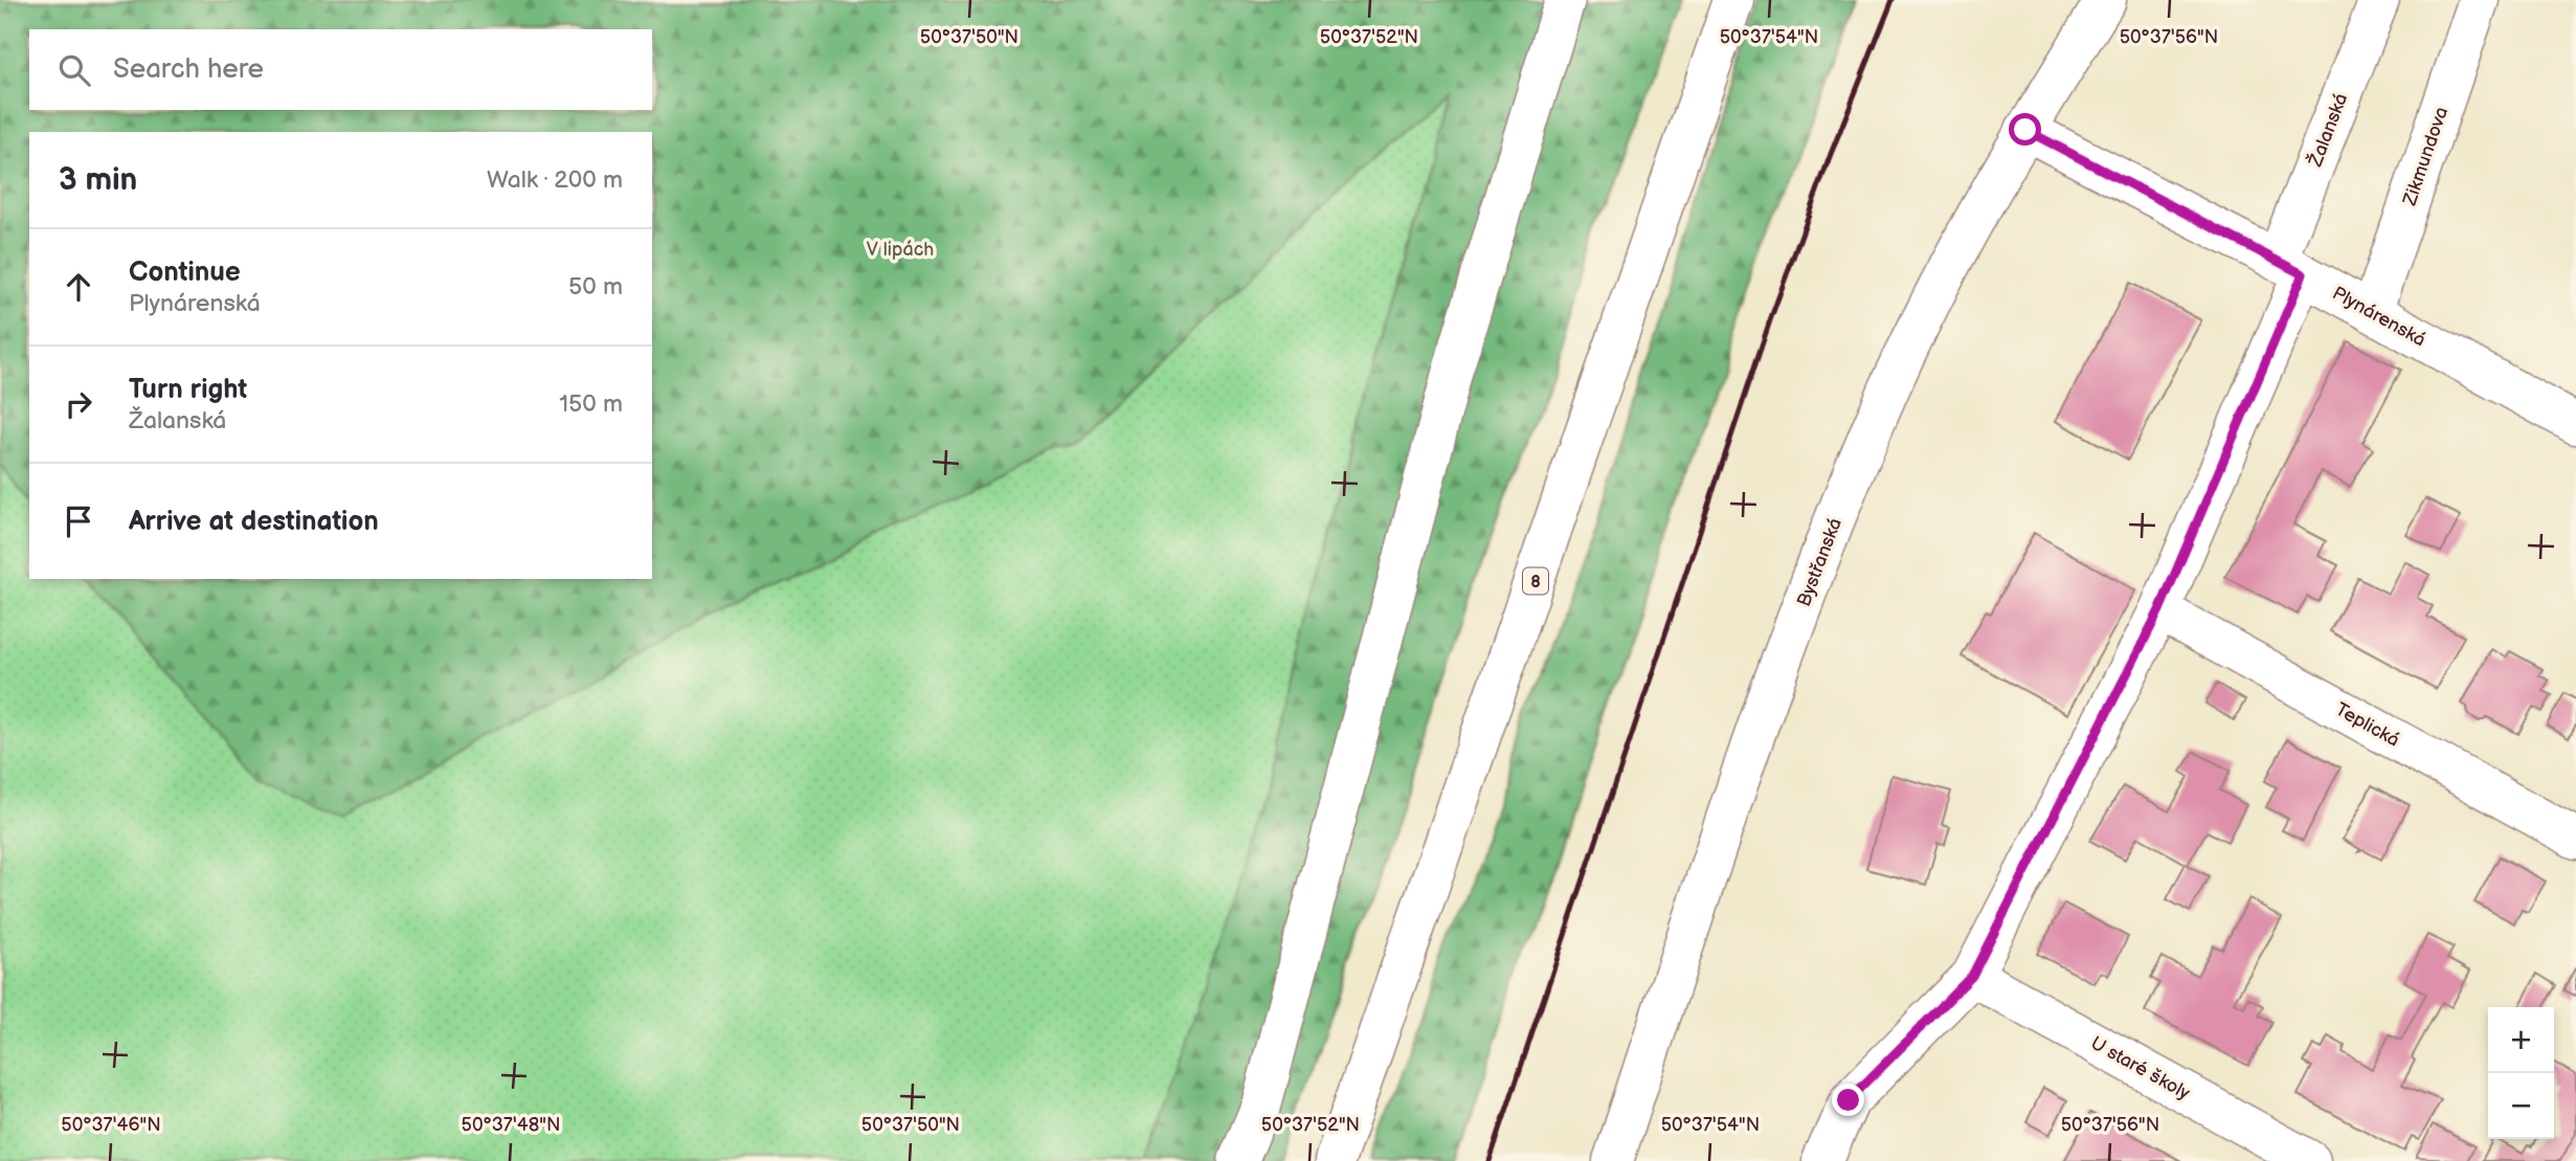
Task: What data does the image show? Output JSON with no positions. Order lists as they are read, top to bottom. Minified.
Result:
{"streets":{"street":["Žalanská","Zikmundova","Plynárenská","Bystřanská","8","Teplická","U staré školy"]},"crossings":[["Žalanská","Plynárenská"],["Žalanská","Teplická"],["Žalanská","U staré školy"],["Zikmundova","Plynárenská"],["Plynárenská","Bystřanská"]],"parks":["V lipách"],"page":{"search":"Search here","heading":["3 min","Walk · 200 m"],"list":[["Continue","Plynárenská","50 m"],["Turn right","Žalanská","150 m"],"Arrive at destination"],"map_buttons":["+","−"]},"coordinates":["50°37'50\"N","50°37'52\"N","50°37'54\"N","50°37'56\"N","50°37'46\"N","50°37'48\"N"]}
